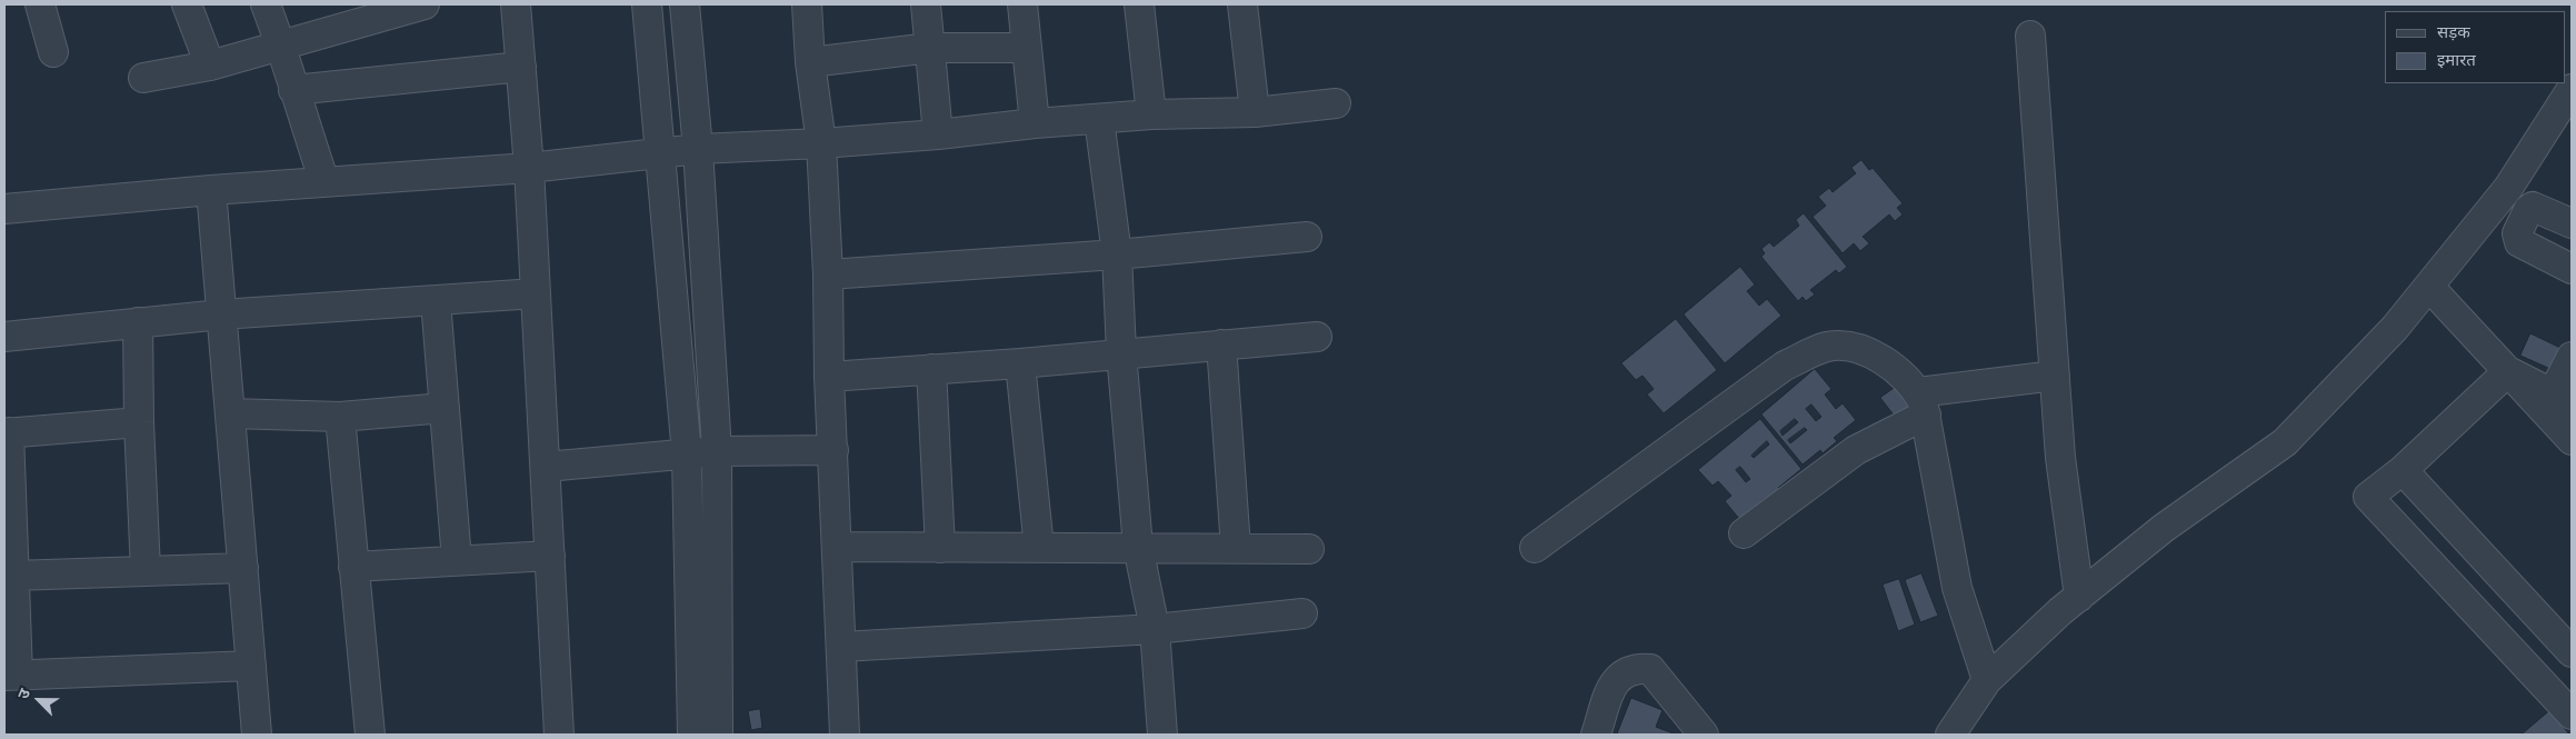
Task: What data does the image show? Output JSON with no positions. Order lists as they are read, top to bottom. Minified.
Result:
{"legend":["सड़क","इमारत"],"north":"top left"}
